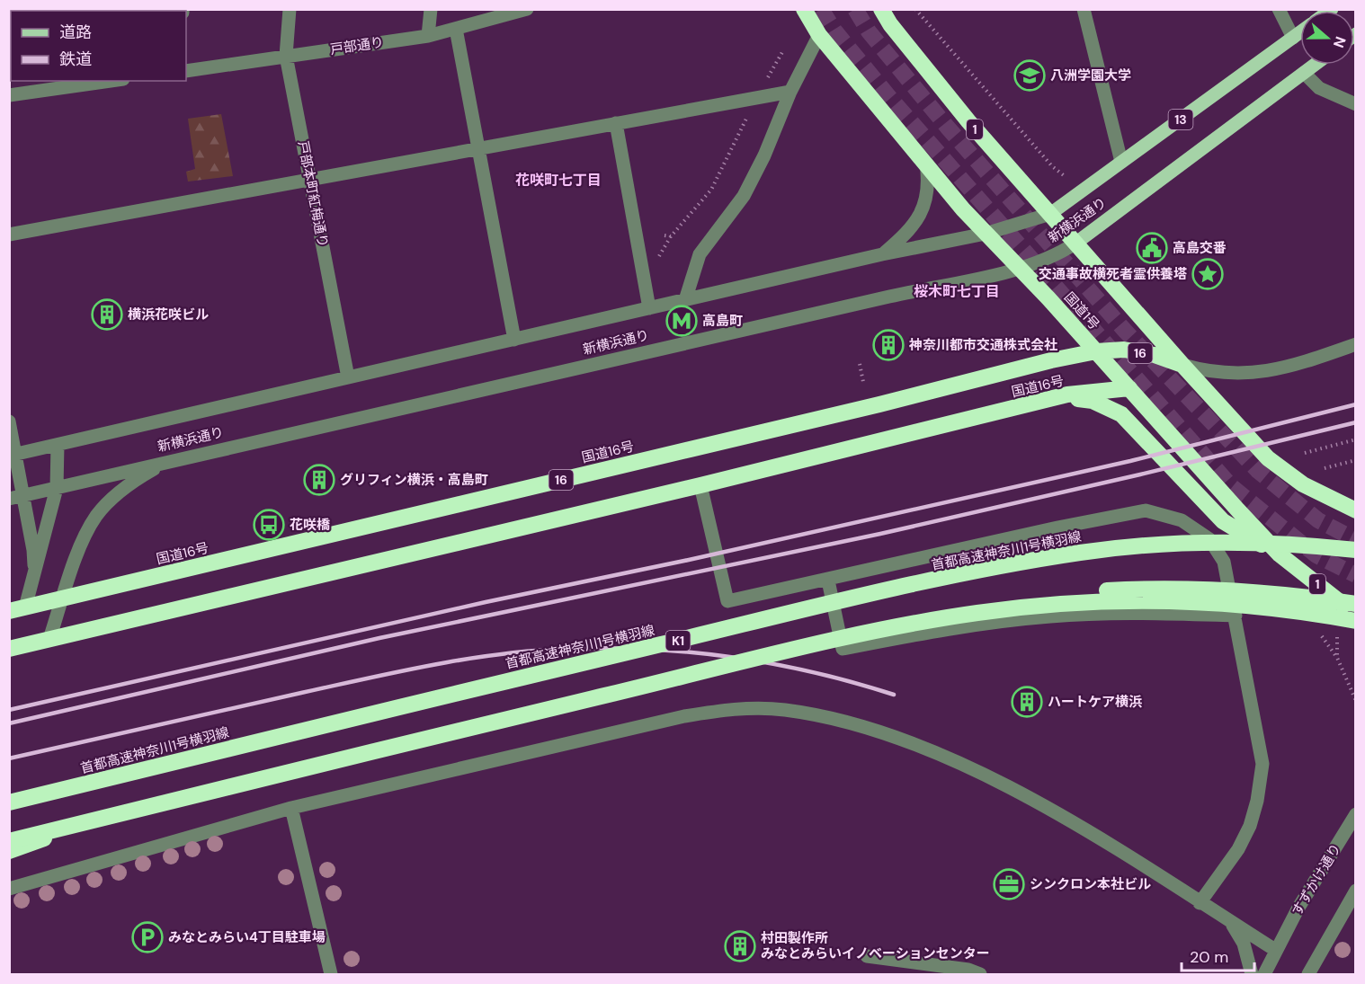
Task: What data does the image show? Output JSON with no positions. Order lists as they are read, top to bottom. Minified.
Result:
{"streets":{"highway":["1","国道1号","16","国道16号","首都高速神奈川1号横羽線","K1"],"main road":["13","新横浜通り"],"street":["戸部通り","戸部本町紅梅通り","すずかけ通り"]},"crossings":[["戸部通り","戸部本町紅梅通り"],["1","新横浜通り"],["1","国道16号"],["戸部本町紅梅通り","新横浜通り"],["新横浜通り","国道1号"],["国道1号","国道16号"]],"districts":["花咲町七丁目","桜木町七丁目"],"places":{"school or university":["八洲学園大学"],"public building":["高島交番"],"place":["交通事故横死者霊供養塔"],"building":["横浜花咲ビル","神奈川都市交通株式会社","グリフィン横浜・高島町","ハートケア横浜","村田製作所 みなとみらいイノベーションセンター"],"metro station":["高島町"],"bus stop":["花咲橋"],"office":["シンクロン本社ビル"],"parking":["みなとみらい4丁目駐車場"]},"legend":["道路","鉄道"],"scale_bar":"20 m","north":"right"}
